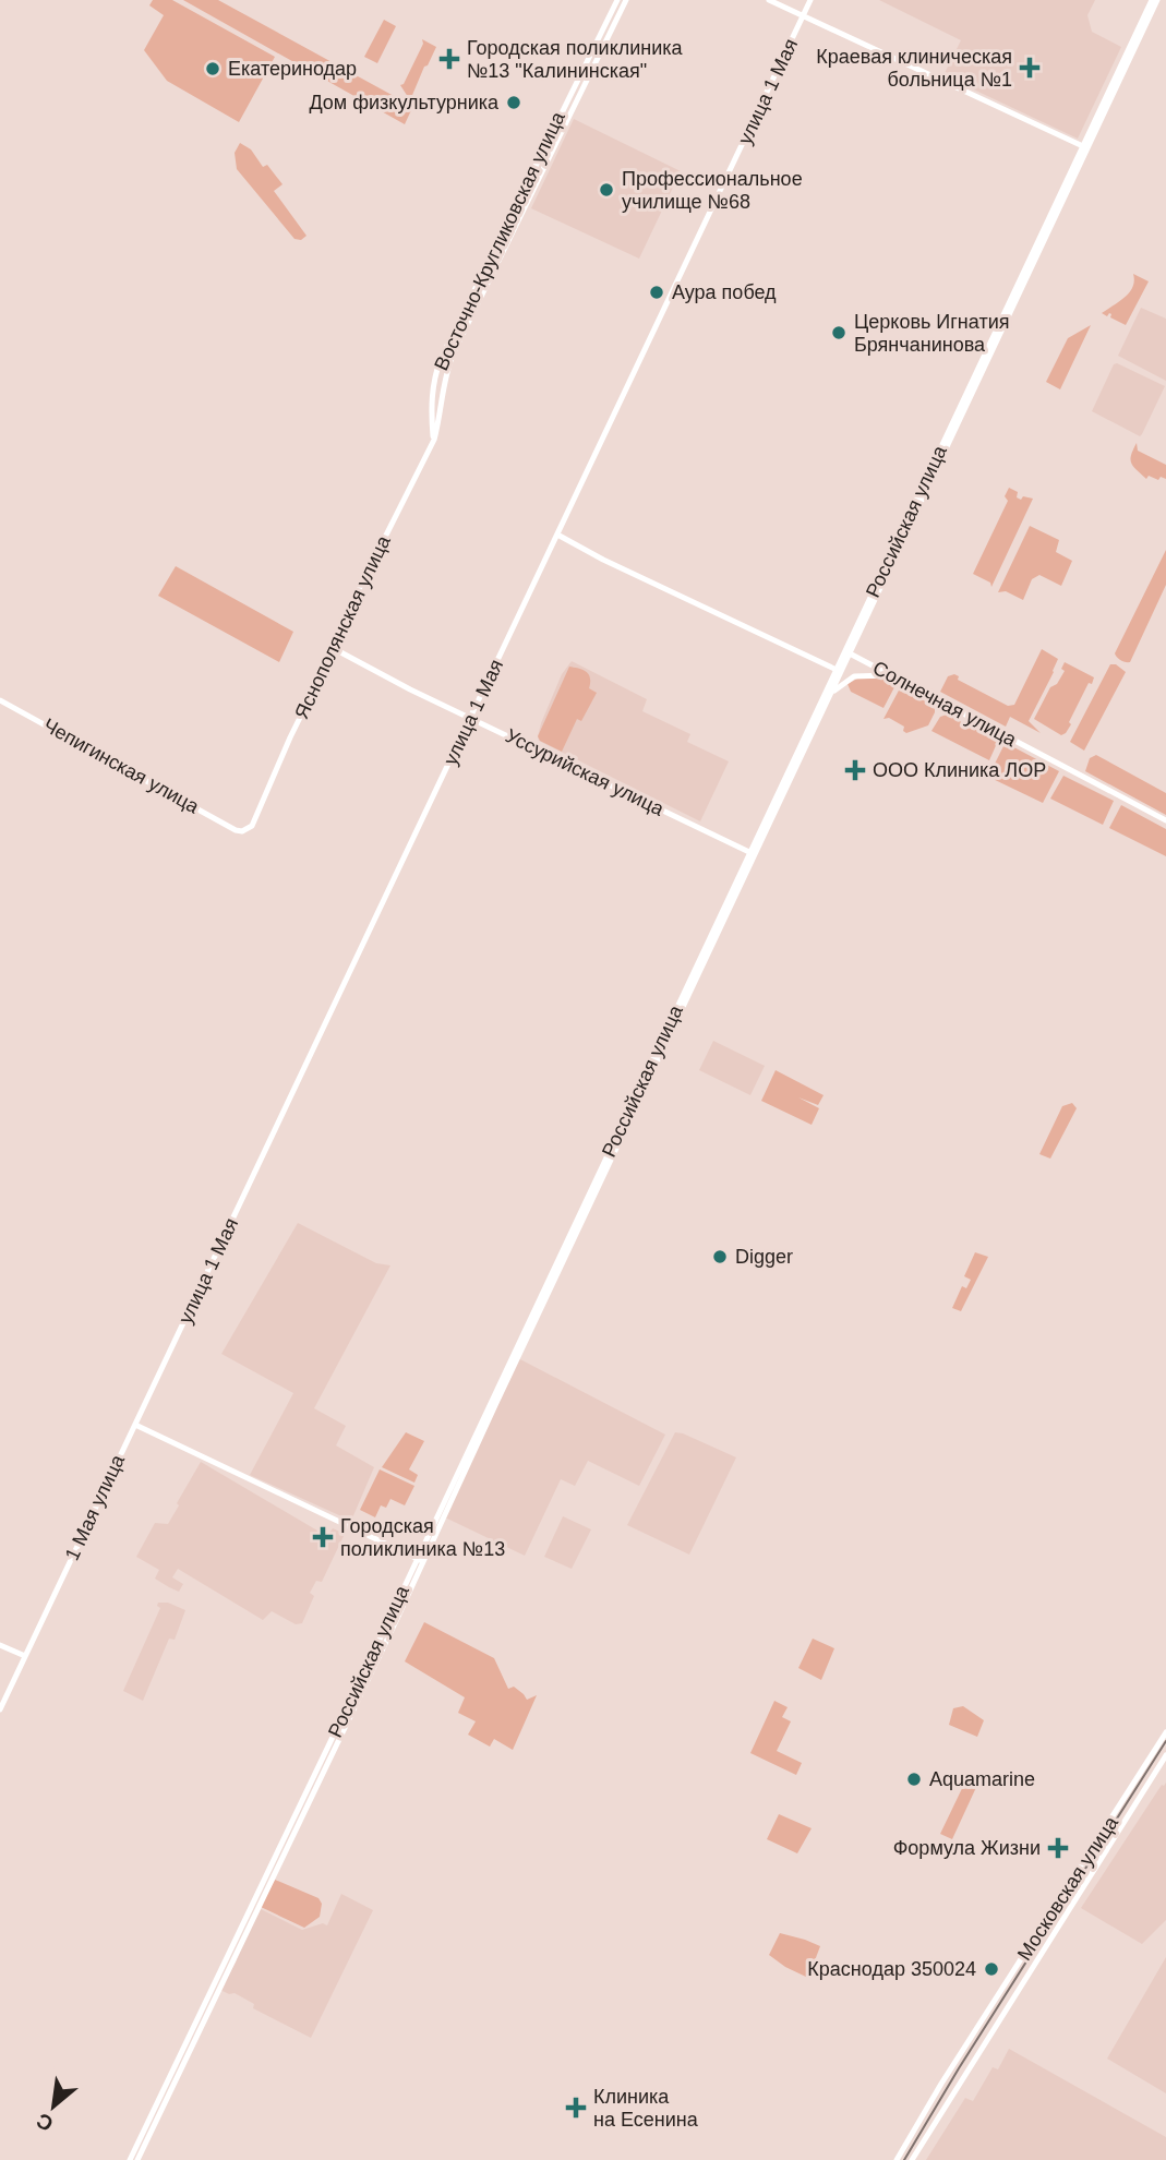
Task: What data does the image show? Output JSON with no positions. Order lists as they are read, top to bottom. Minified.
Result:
{"streets":{"street":["улица 1 Мая","Восточно-Кругликовская улица","Российская улица","Яснополянская улица","Солнечная улица","Чепигинская улица","Уссурийская улица","1 Мая улица","Московская улица"]},"crossings":[["улица 1 Мая","Уссурийская улица"],["улица 1 Мая","1 Мая улица"],["Восточно-Кругликовская улица","Яснополянская улица"],["Российская улица","Солнечная улица"],["Российская улица","Уссурийская улица"],["Яснополянская улица","Чепигинская улица"],["Яснополянская улица","Уссурийская улица"]],"places":{"health":["Городская поликлиника №13 \"Калининская\"","Краевая клиническая больница №1","ООО Клиника ЛОР","Городская поликлиника №13","Формула Жизни","Клиника на Есенина"],"other":["Екатеринодар","Дом физкультурника","Профессиональное училище №68","Аура побед","Церковь Игнатия Брянчанинова","Digger","Aquamarine","Краснодар 350024"]},"north":"bottom left"}
